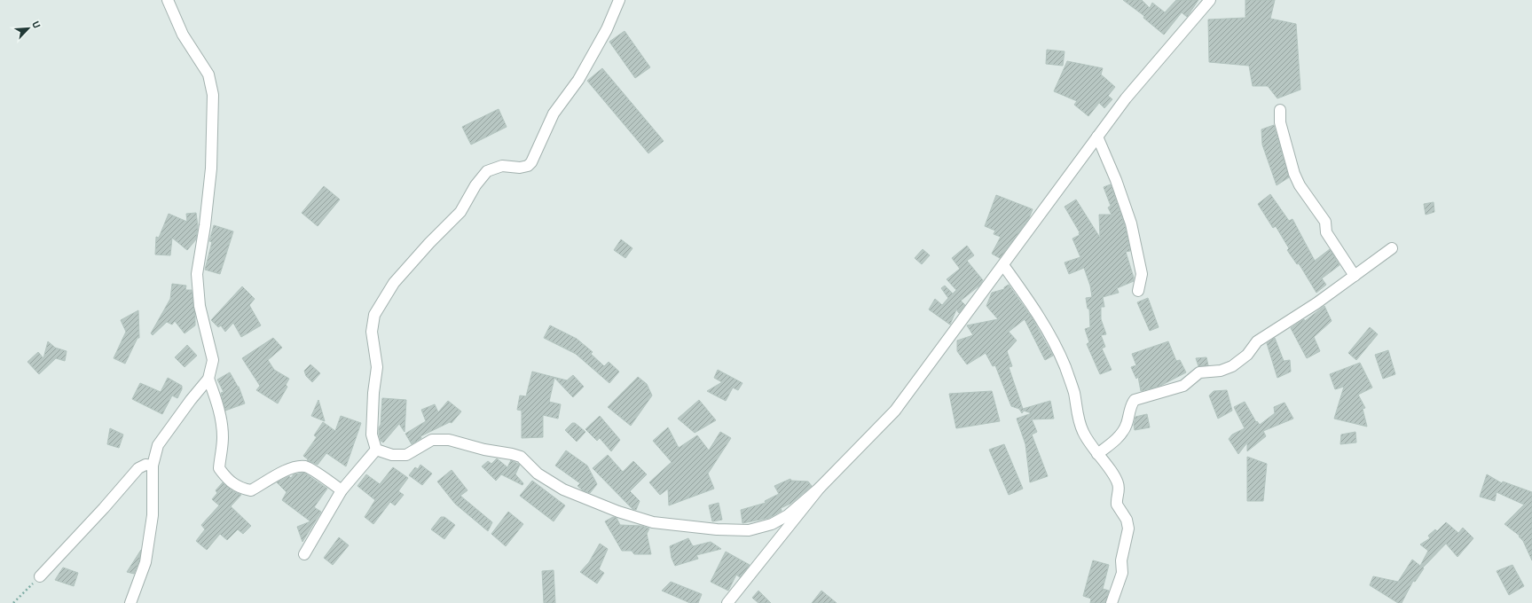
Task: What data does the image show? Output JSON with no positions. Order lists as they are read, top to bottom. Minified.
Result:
{"north":"top right"}
